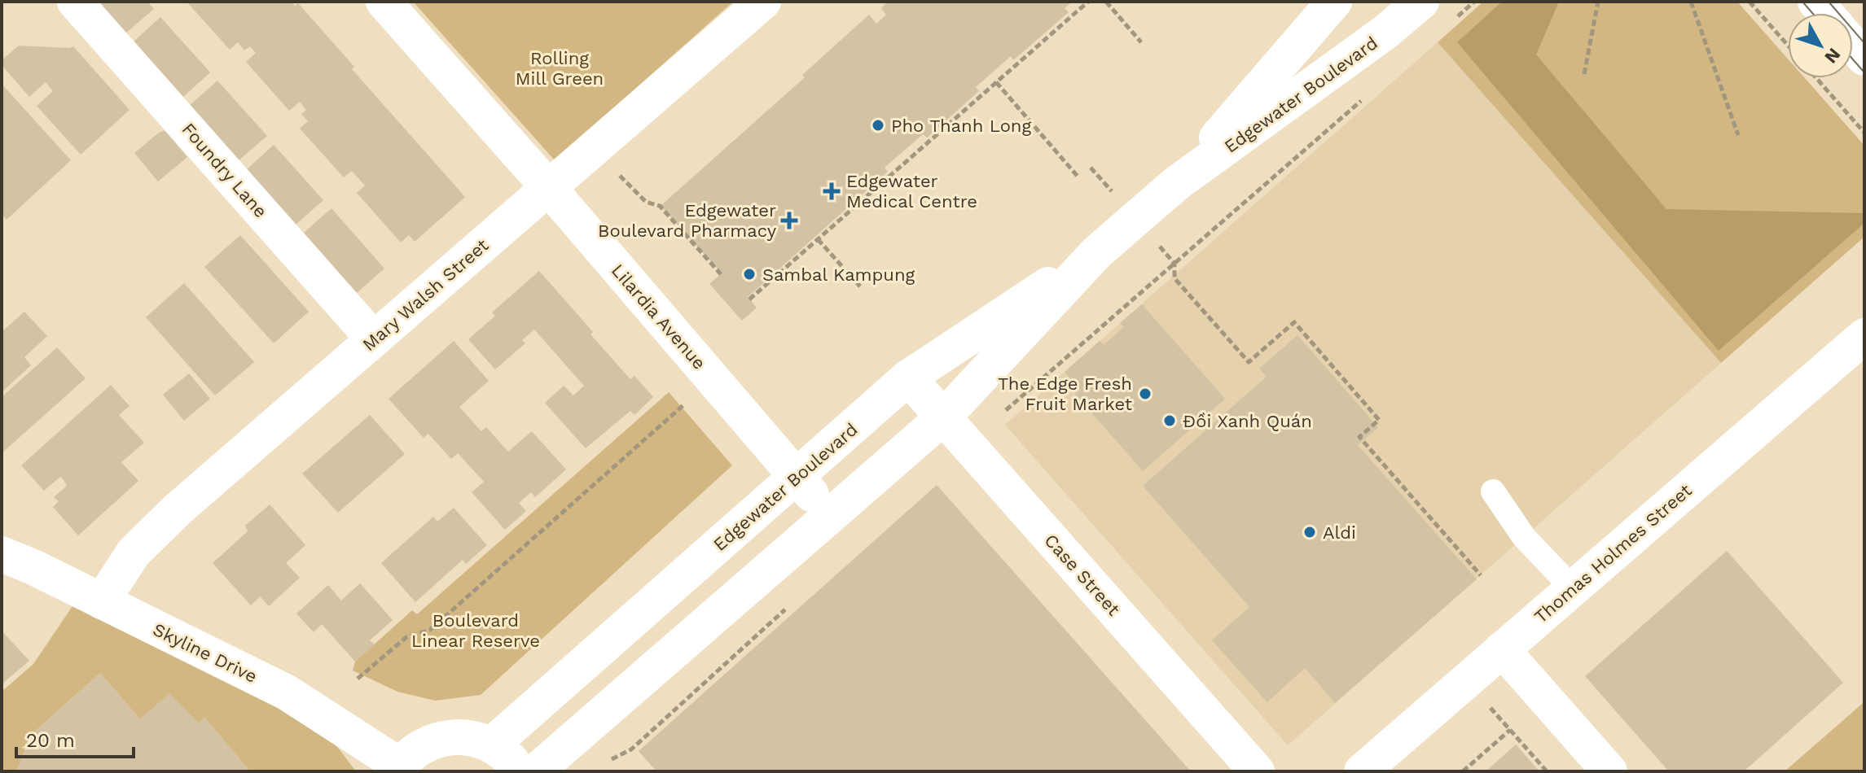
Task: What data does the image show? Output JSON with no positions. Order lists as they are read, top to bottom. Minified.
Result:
{"streets":{"street":["Edgewater Boulevard","Foundry Lane","Mary Walsh Street","Lilardia Avenue","Thomas Holmes Street","Case Street","Skyline Drive"]},"crossings":[["Edgewater Boulevard","Lilardia Avenue"],["Edgewater Boulevard","Case Street"],["Foundry Lane","Mary Walsh Street"],["Mary Walsh Street","Lilardia Avenue"],["Mary Walsh Street","Skyline Drive"]],"parks":["Rolling Mill Green","Boulevard Linear Reserve"],"places":{"other":["Pho Thanh Long","Sambal Kampung","The Edge Fresh Fruit Market","Đồi Xanh Quán","Aldi"],"health":["Edgewater Medical Centre","Edgewater Boulevard Pharmacy"]},"scale_bar":"20 m","north":"bottom right"}
